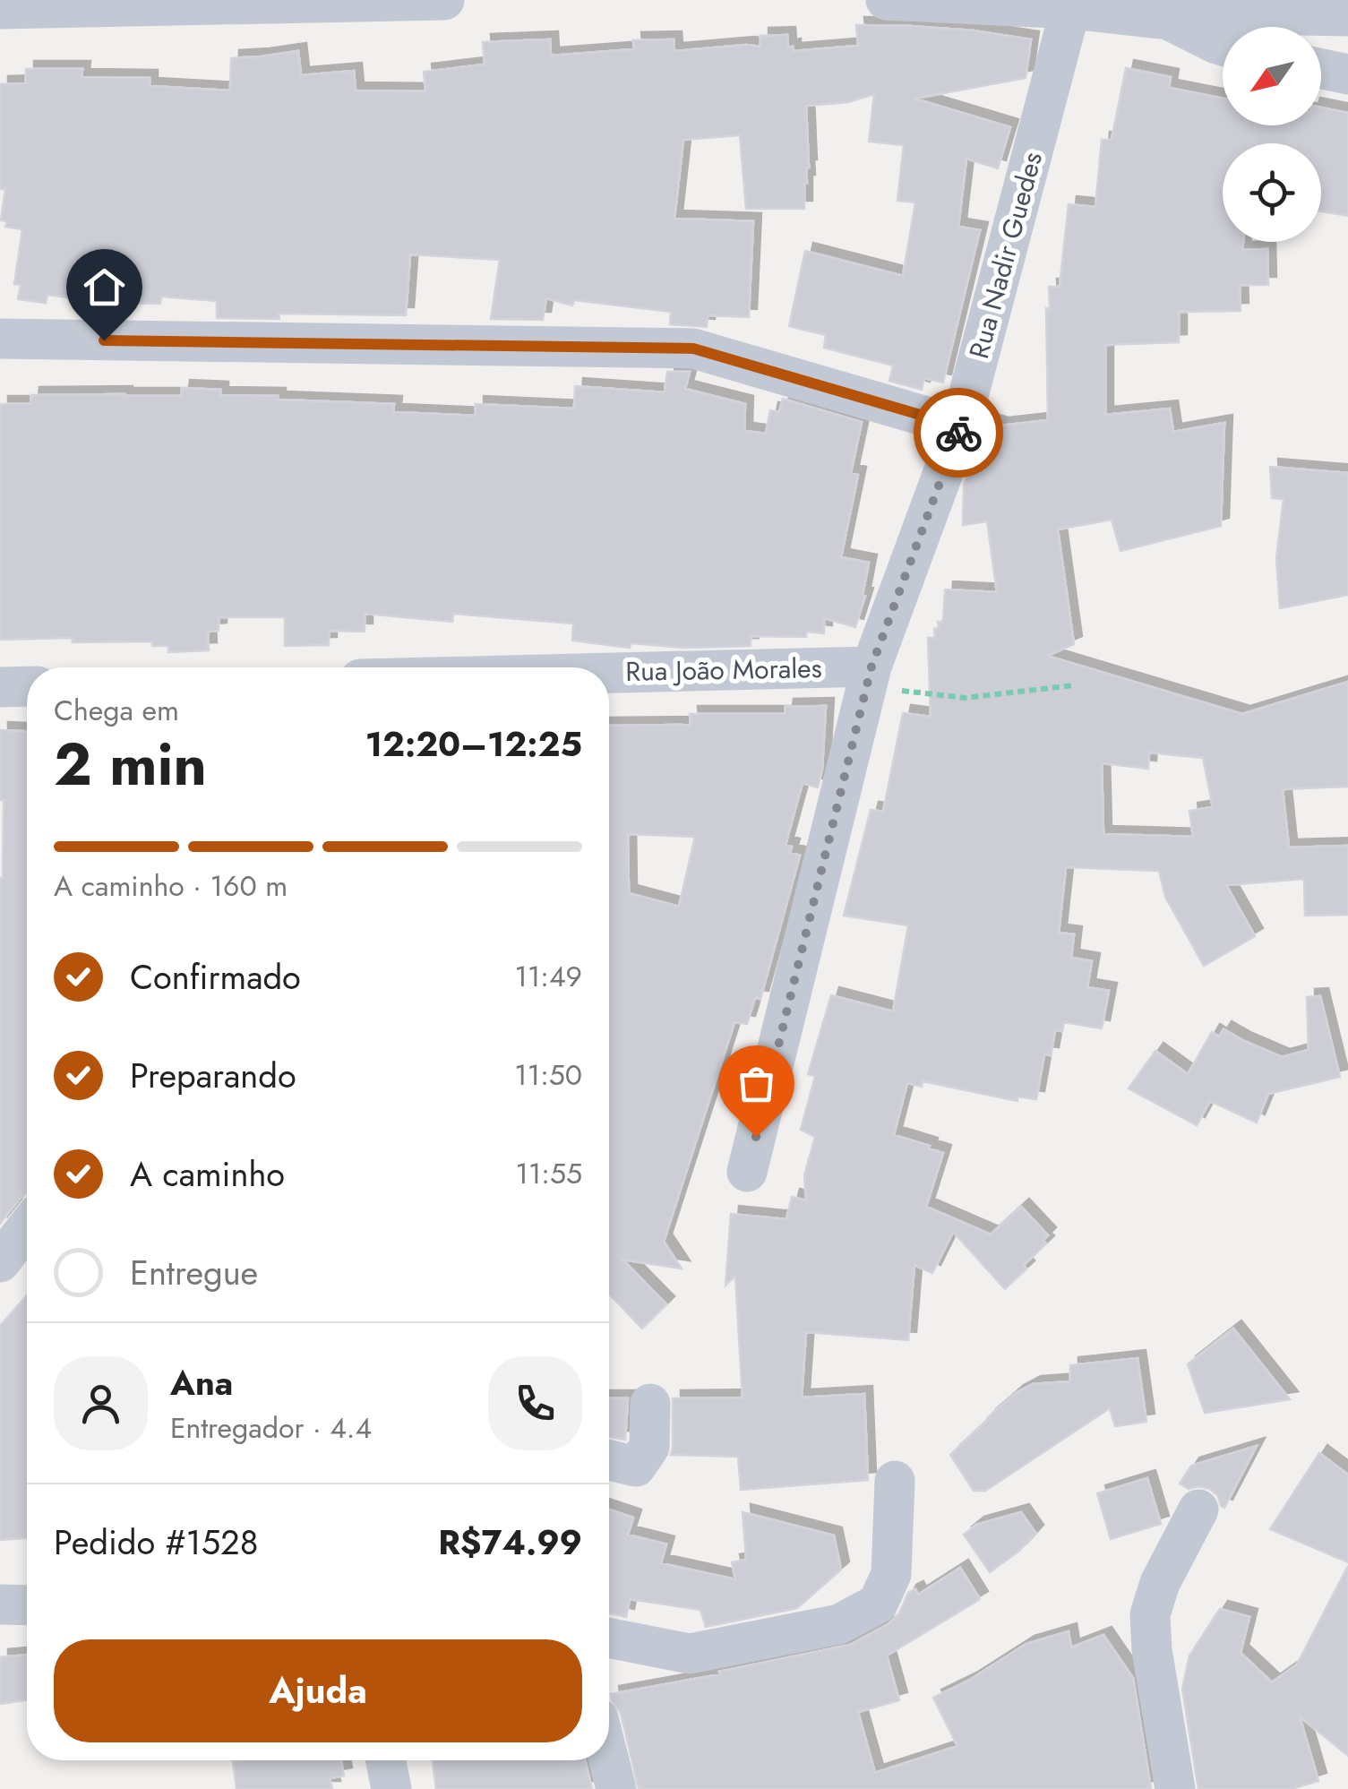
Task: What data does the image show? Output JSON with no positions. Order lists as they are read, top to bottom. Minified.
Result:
{"streets":{"street":["Rua Nadir Guedes","Rua João Morales"]},"crossings":[["Rua Nadir Guedes","Rua João Morales"]],"north":"bottom left","page":{"heading":["2 min","Chega em","12:20–12:25"],"panel":["Ana","Entregador · 4.4","Pedido #1528","R$74.99"],"bar":"A caminho · 160 m","list":[["Confirmado","11:49"],["Preparando","11:50"],["A caminho","11:55"],"Entregue"],"buttons":"Ajuda"}}
